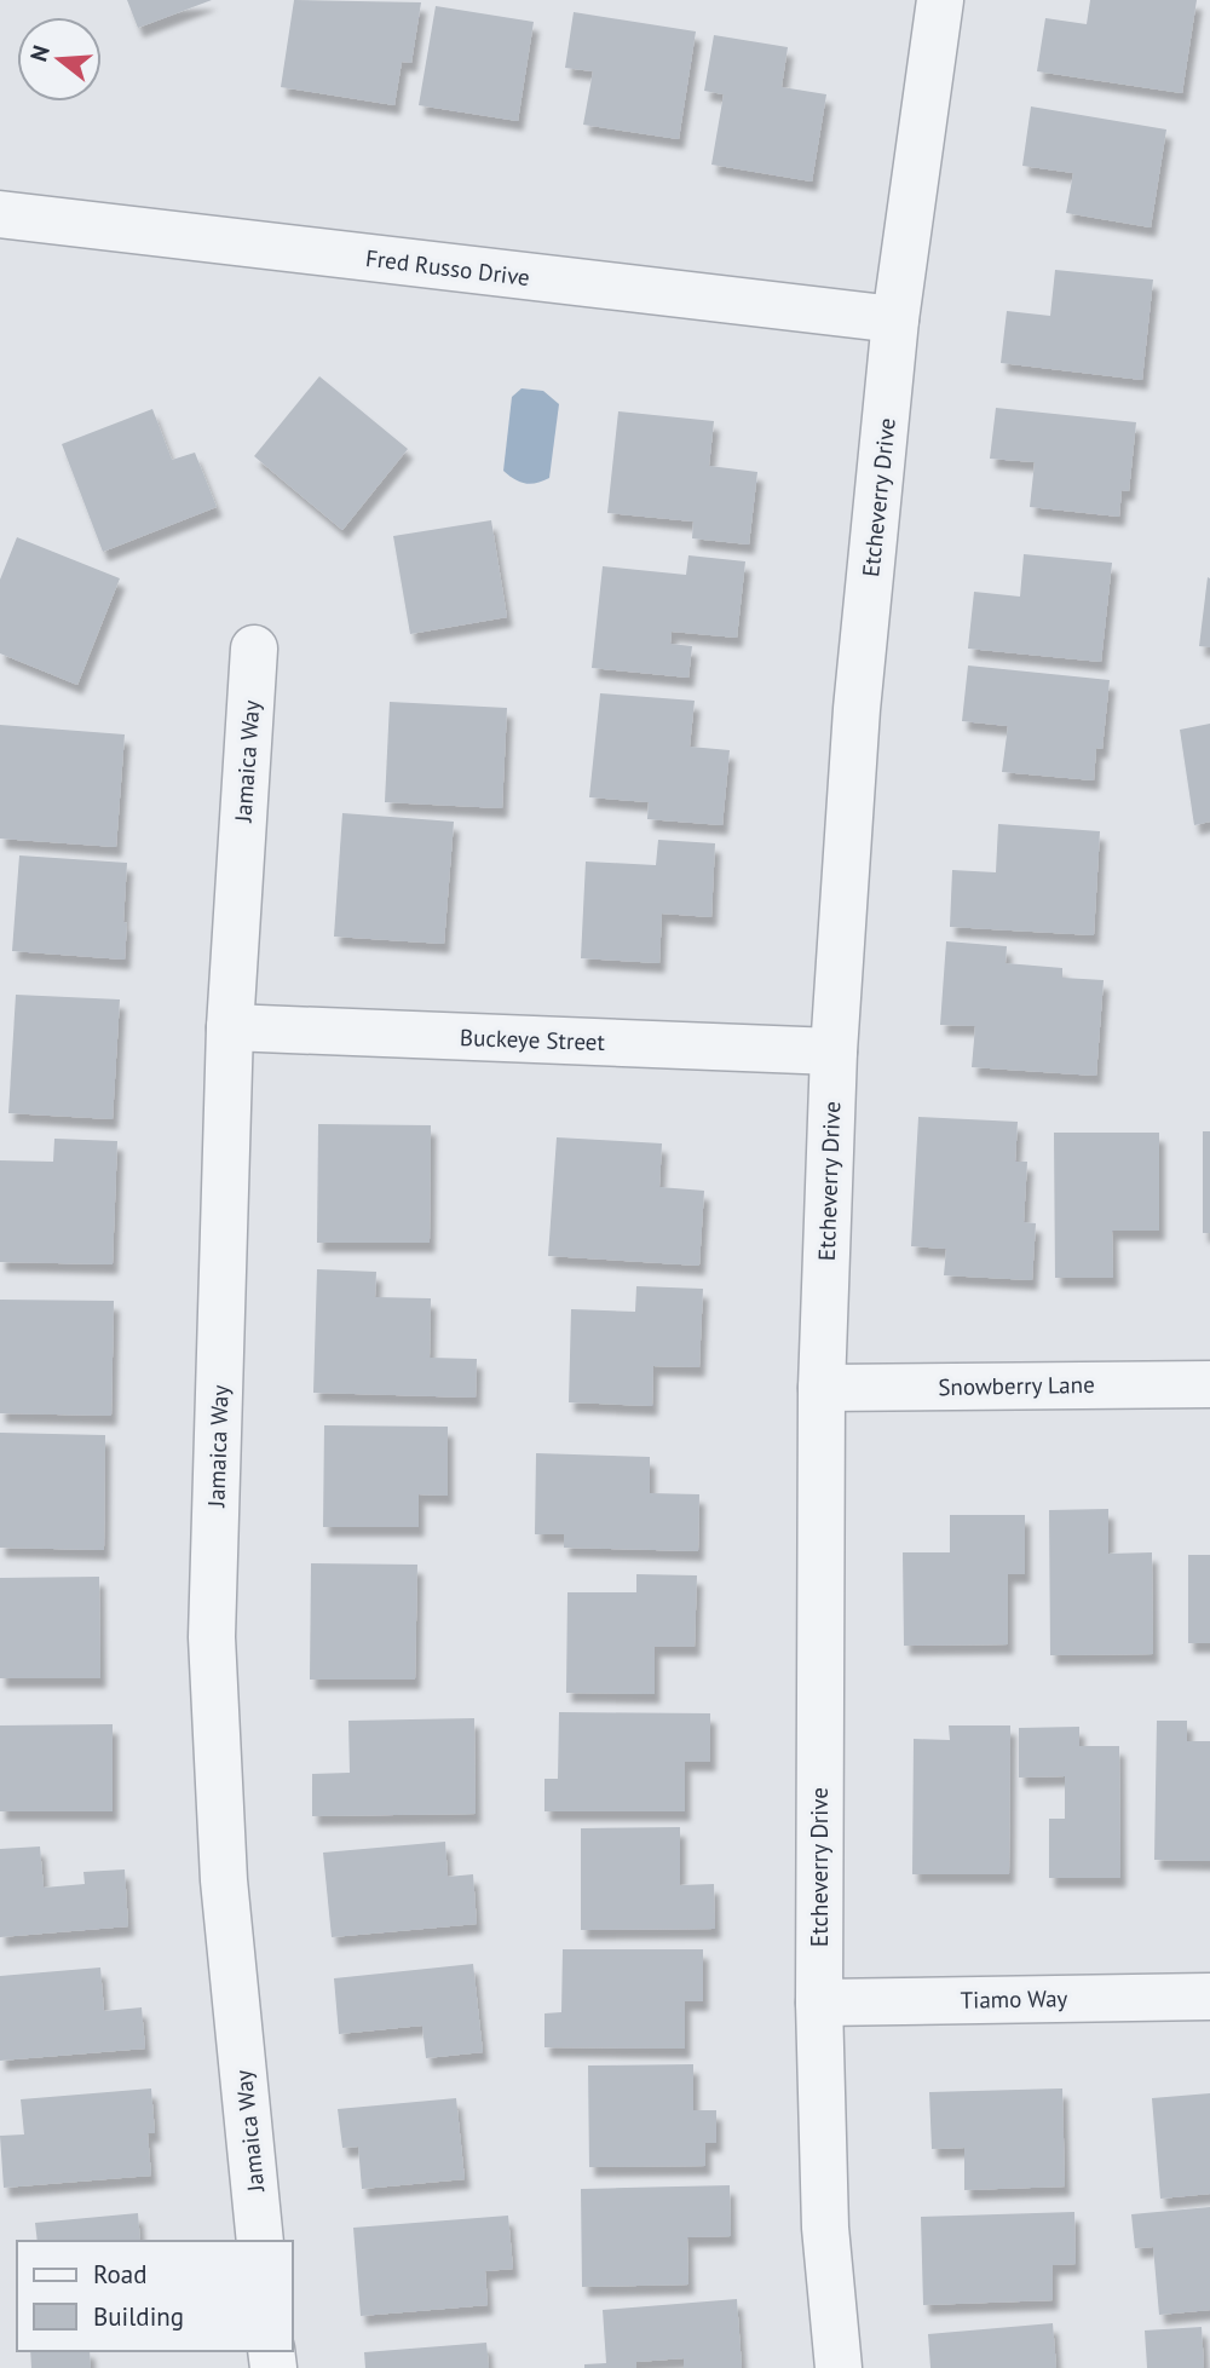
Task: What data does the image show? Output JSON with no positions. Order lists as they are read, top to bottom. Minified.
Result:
{"streets":{"street":["Fred Russo Drive","Etcheverry Drive","Jamaica Way","Buckeye Street","Snowberry Lane","Tiamo Way"]},"crossings":[["Fred Russo Drive","Etcheverry Drive"],["Etcheverry Drive","Buckeye Street"],["Etcheverry Drive","Snowberry Lane"],["Etcheverry Drive","Tiamo Way"],["Jamaica Way","Buckeye Street"]],"legend":["Road","Building"],"north":"left"}
